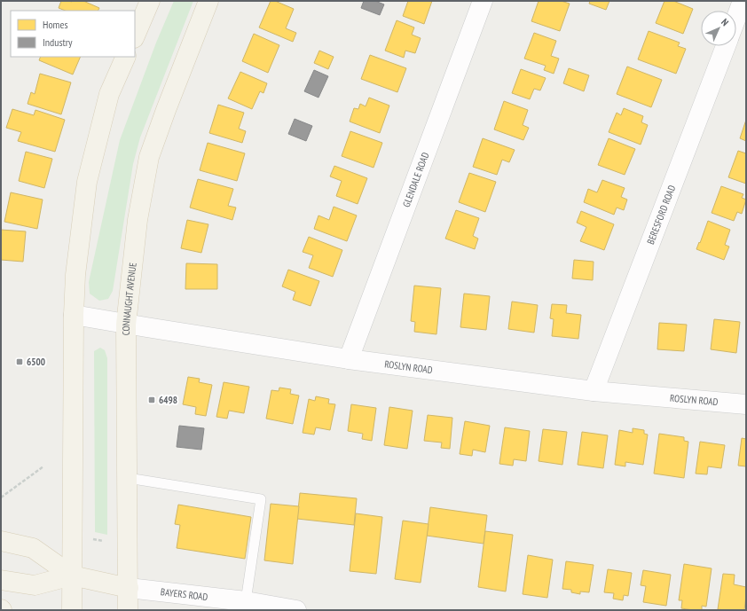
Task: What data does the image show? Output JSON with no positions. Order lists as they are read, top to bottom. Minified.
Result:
{"streets":{"main road":["CONNAUGHT AVENUE","BAYERS ROAD"],"street":["GLENDALE ROAD","BERESFORD ROAD","ROSLYN ROAD"]},"crossings":[["GLENDALE ROAD","ROSLYN ROAD"],["BERESFORD ROAD","ROSLYN ROAD"],["CONNAUGHT AVENUE","ROSLYN ROAD"],["CONNAUGHT AVENUE","BAYERS ROAD"]],"places":{"transit":["6500","6498"]},"legend":["Homes","Industry"],"north":"top right"}
